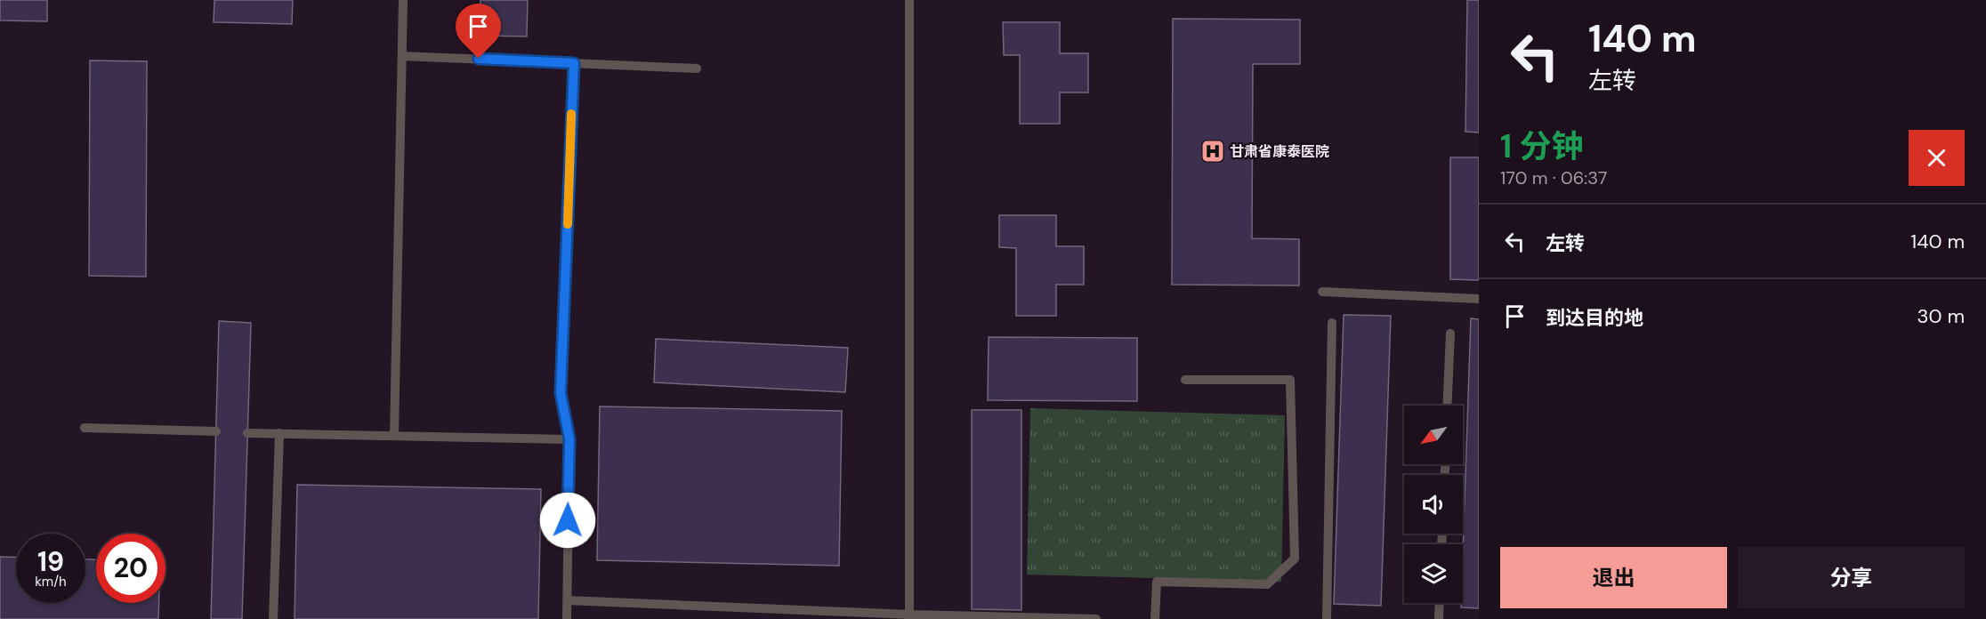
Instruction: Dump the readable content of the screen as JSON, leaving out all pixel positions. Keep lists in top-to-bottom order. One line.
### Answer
{"places":{"hospital":["甘肃省康泰医院"]},"north":"bottom left","page":{"turn":["140 m","左转"],"heading":["1 分钟","170 m · 06:37"],"list":[{"name":"左转","value":"140 m"},{"name":"到达目的地","value":"30 m"}],"speed":"19 km/h","limit":"20","buttons":["退出","分享"]}}
